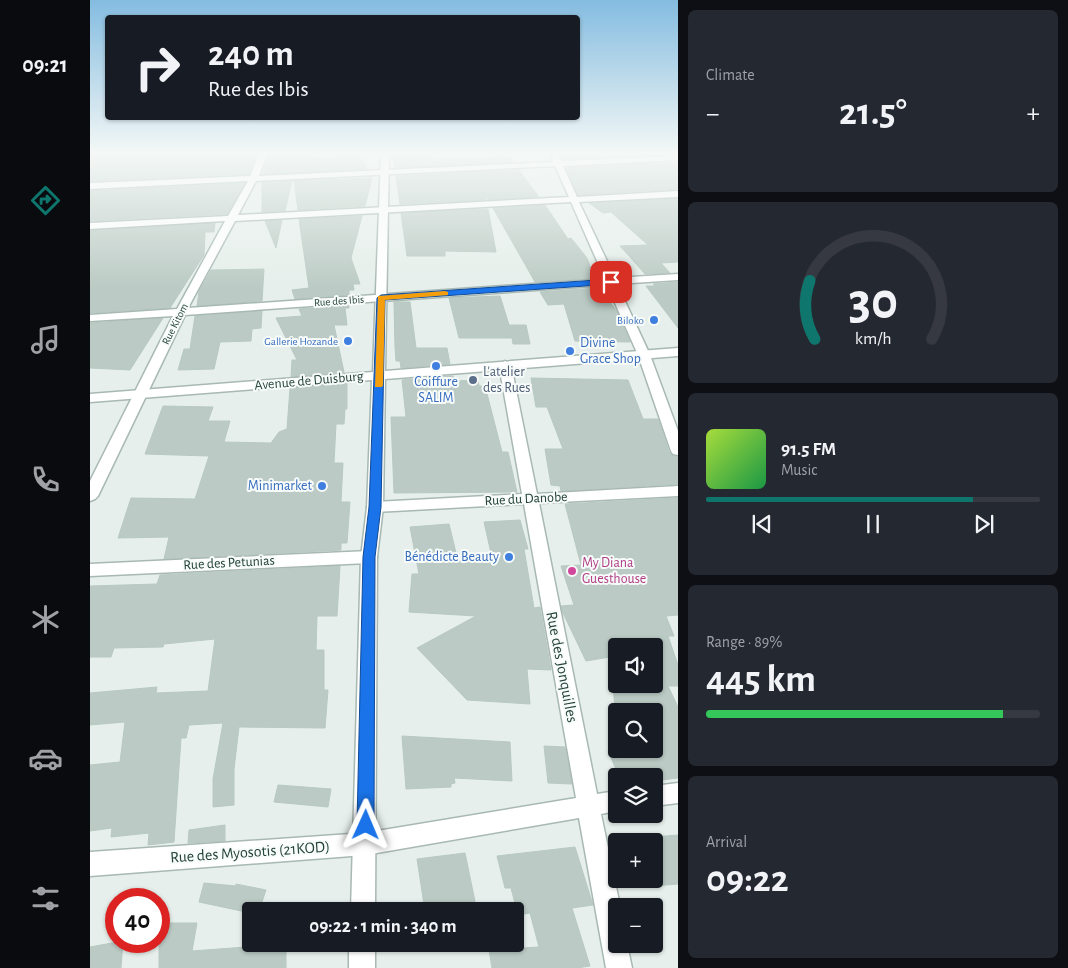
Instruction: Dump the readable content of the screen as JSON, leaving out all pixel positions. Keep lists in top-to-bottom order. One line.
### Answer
{"streets":{"street":["Rue des Ibis","Rue Kitom","Avenue de Duisburg","Rue du Danobe","Rue des Petunias","Rue des Jonquilles","Rue des Myosotis (21KOD)"]},"crossings":[["Rue des Ibis","Rue Kitom"],["Rue Kitom","Avenue de Duisburg"],["Avenue de Duisburg","Rue des Jonquilles"],["Rue du Danobe","Rue des Jonquilles"],["Rue des Jonquilles","Rue des Myosotis (21KOD)"]],"places":["Biloko","Gallerie Hozande","Divine Grace Shop","Coiffure SALIM","L'atelier des Rues","Minimarket","Bénédicte Beauty","My Diana Guesthouse"],"page":{"tabs":"09:21","tile":["Climate",["Range · 89%","445 km"],["Arrival","09:22"]],"turn":["240 m","Rue des Ibis"],"heat":["−","21.5°","+"],"song":["91.5 FM","Music"],"map_buttons":["+","−"],"limit":"40","trip":"09:22 · 1 min · 340 m","gauge":["30","km/h"]}}
